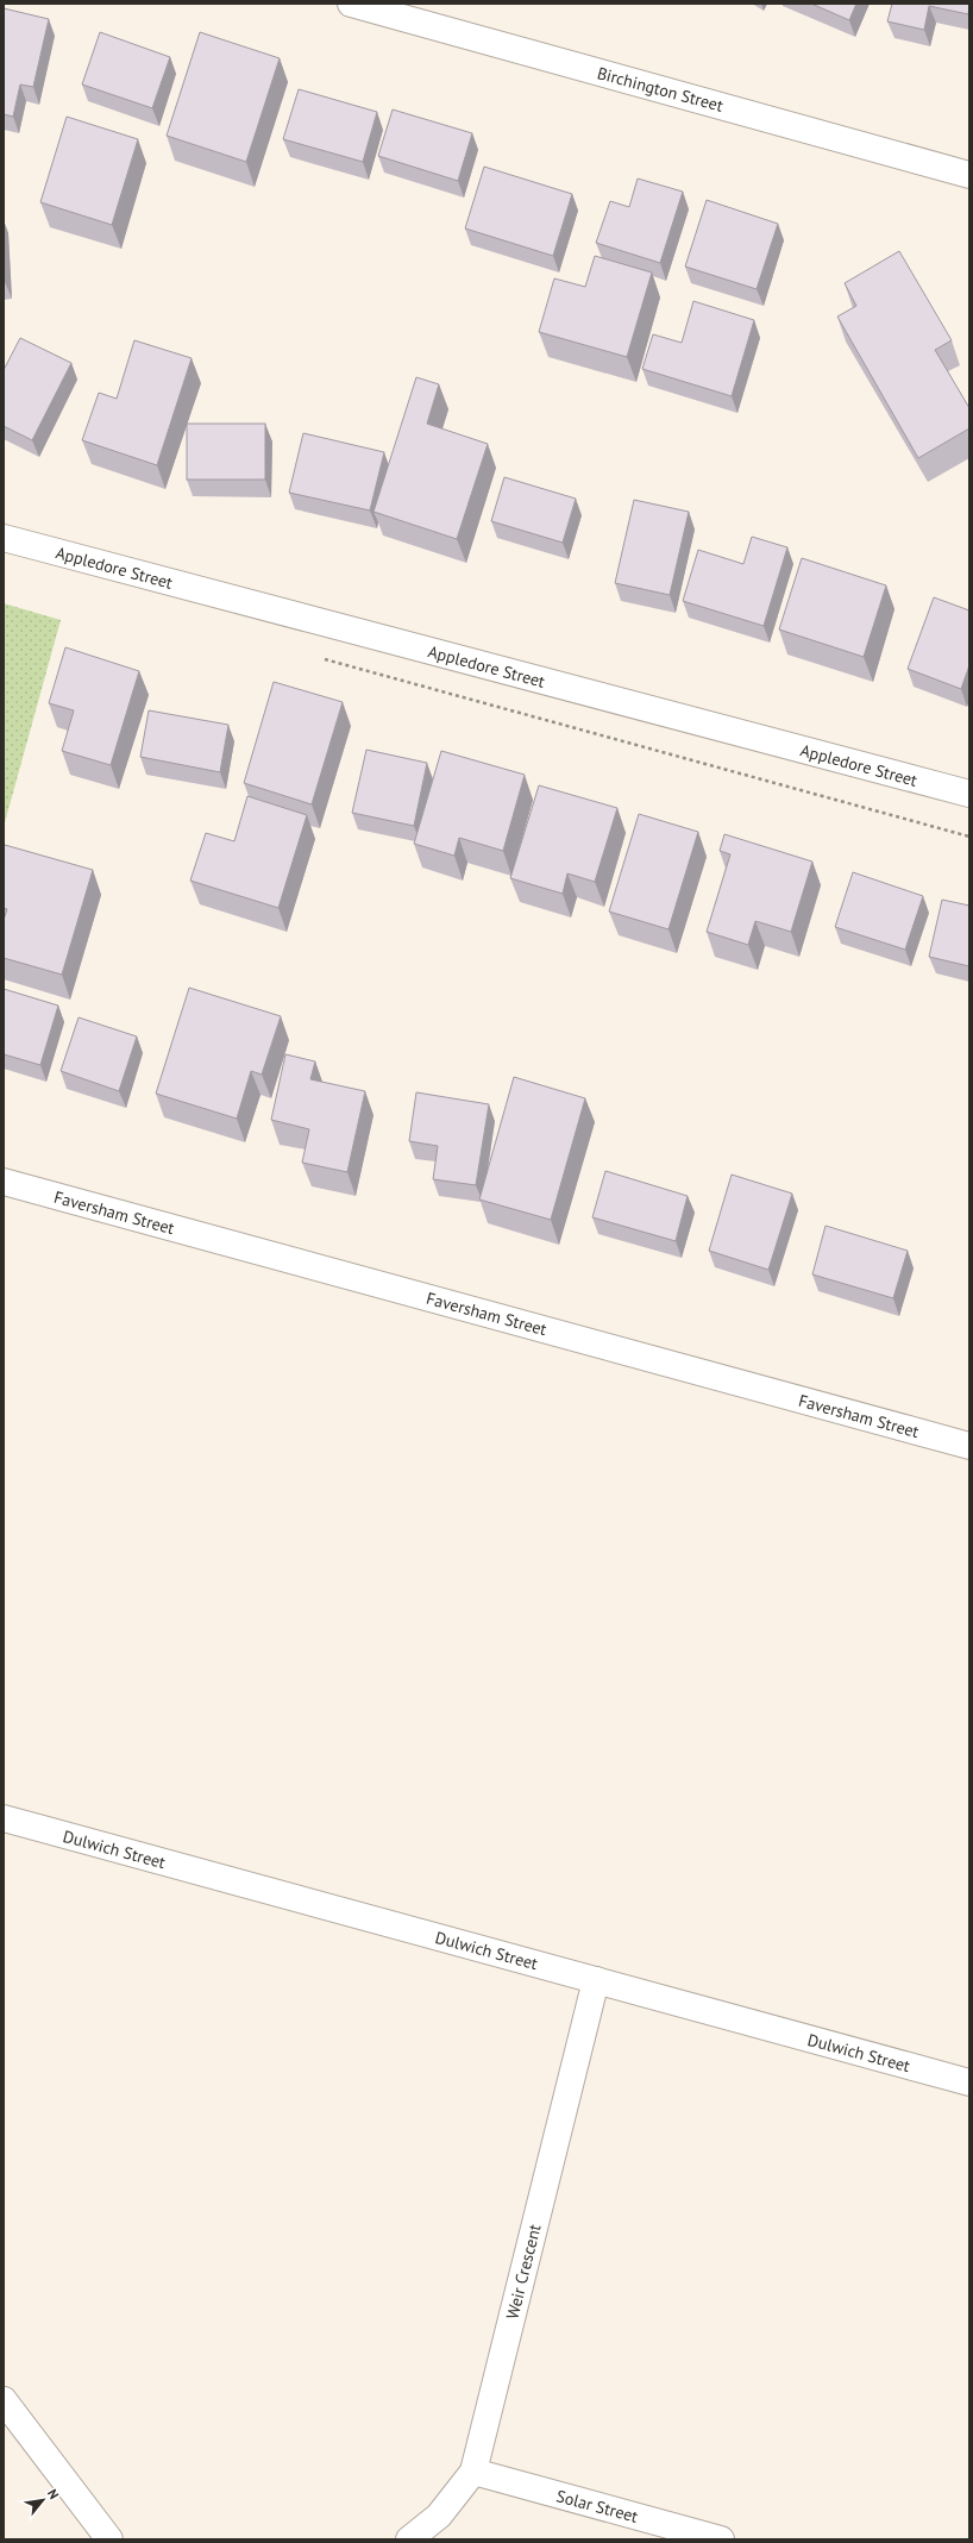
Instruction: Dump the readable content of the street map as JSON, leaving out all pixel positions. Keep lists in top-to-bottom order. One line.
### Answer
{"streets":{"street":["Birchington Street","Appledore Street","Faversham Street","Dulwich Street","Weir Crescent","Solar Street"]},"crossings":[["Dulwich Street","Weir Crescent"],["Weir Crescent","Solar Street"]],"north":"top right"}
